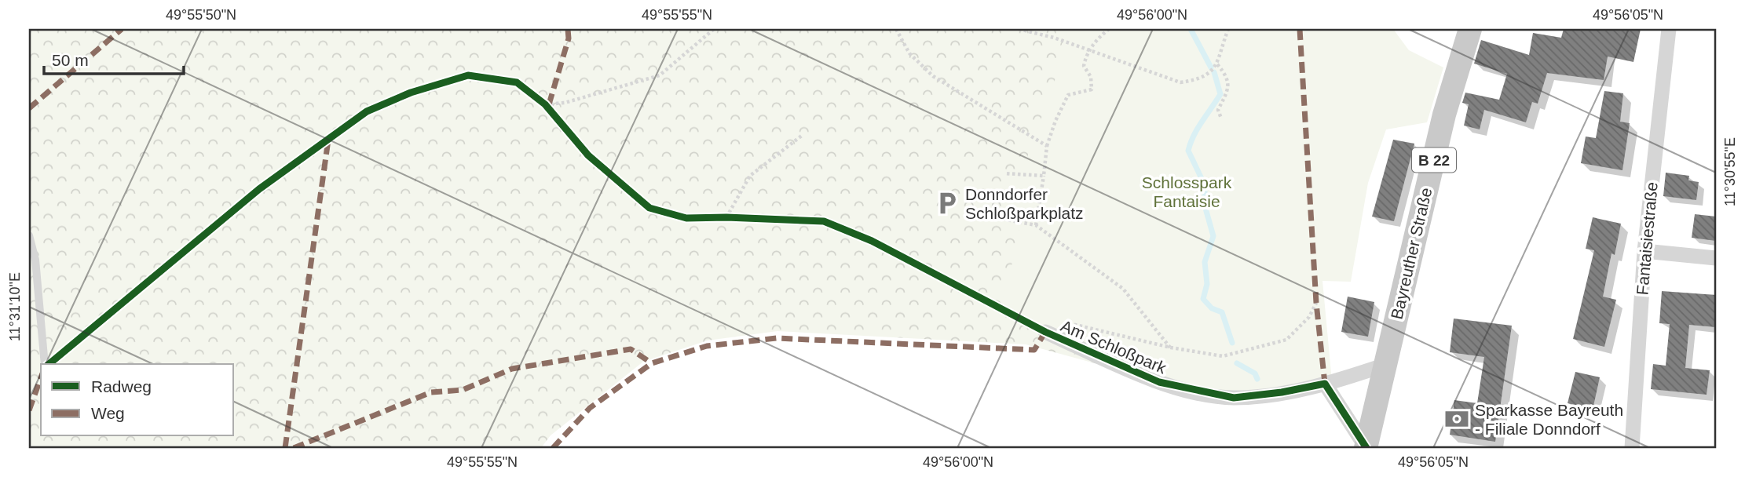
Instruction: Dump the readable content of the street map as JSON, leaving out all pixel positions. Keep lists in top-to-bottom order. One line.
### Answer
{"streets":{"main road":["B 22","Bayreuther Straße"],"street":["Fantaisiestraße","Am Schloßpark"]},"crossings":[["Bayreuther Straße","Am Schloßpark"]],"parks":["Schlosspark Fantaisie"],"places":{"parking":["Donndorfer Schloßparkplatz"],"bank":["Sparkasse Bayreuth - Filiale Donndorf"]},"legend":["Radweg","Weg"],"scale_bar":"50 m","coordinates":["49°55'50\"N","49°55'55\"N","49°56'00\"N","49°56'05\"N","11°30'55\"E","11°31'10\"E"]}
